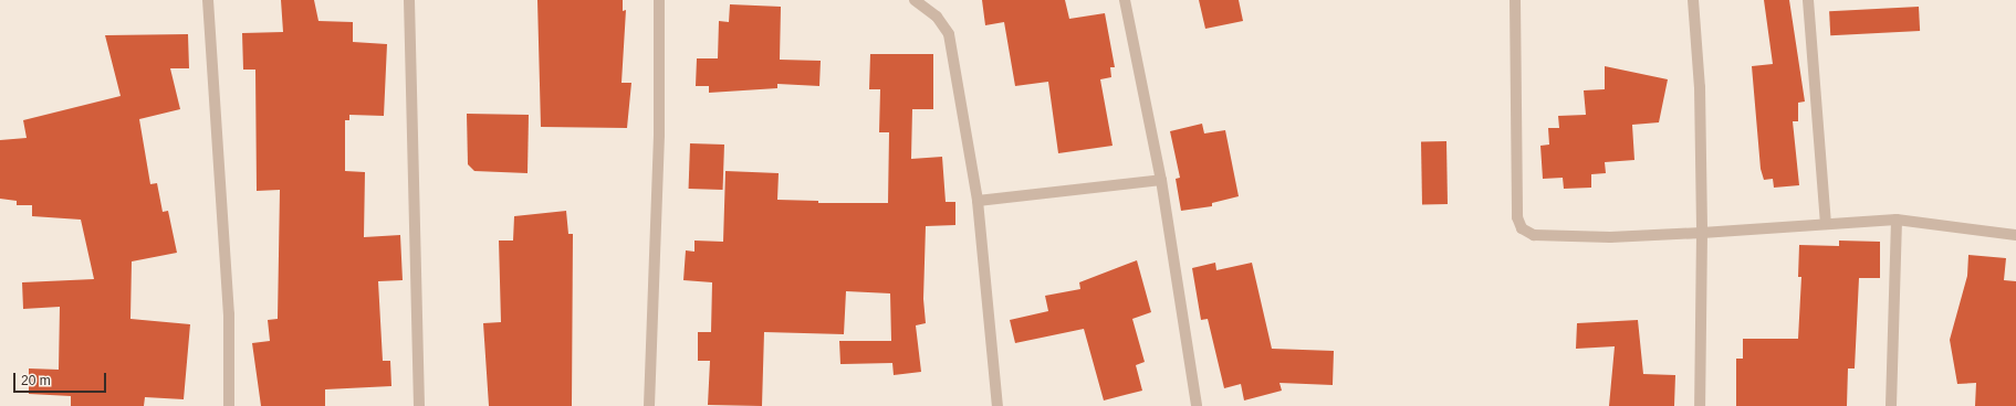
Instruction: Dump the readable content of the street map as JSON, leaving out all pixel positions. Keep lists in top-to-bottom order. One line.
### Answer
{"scale_bar":"20 m"}
